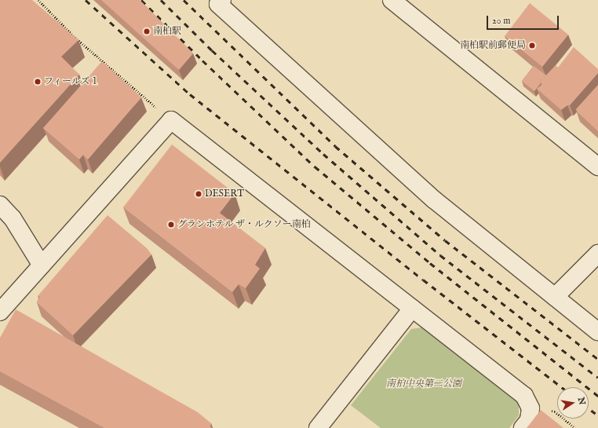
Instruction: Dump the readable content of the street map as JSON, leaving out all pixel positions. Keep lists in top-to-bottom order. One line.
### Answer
{"parks":["南柏中央第二公園"],"places":["南柏駅","南柏駅前郵便局","フィールズ１","DESERT","グランホテル ザ・ルクソー南柏"],"scale_bar":"20 m","north":"right"}
